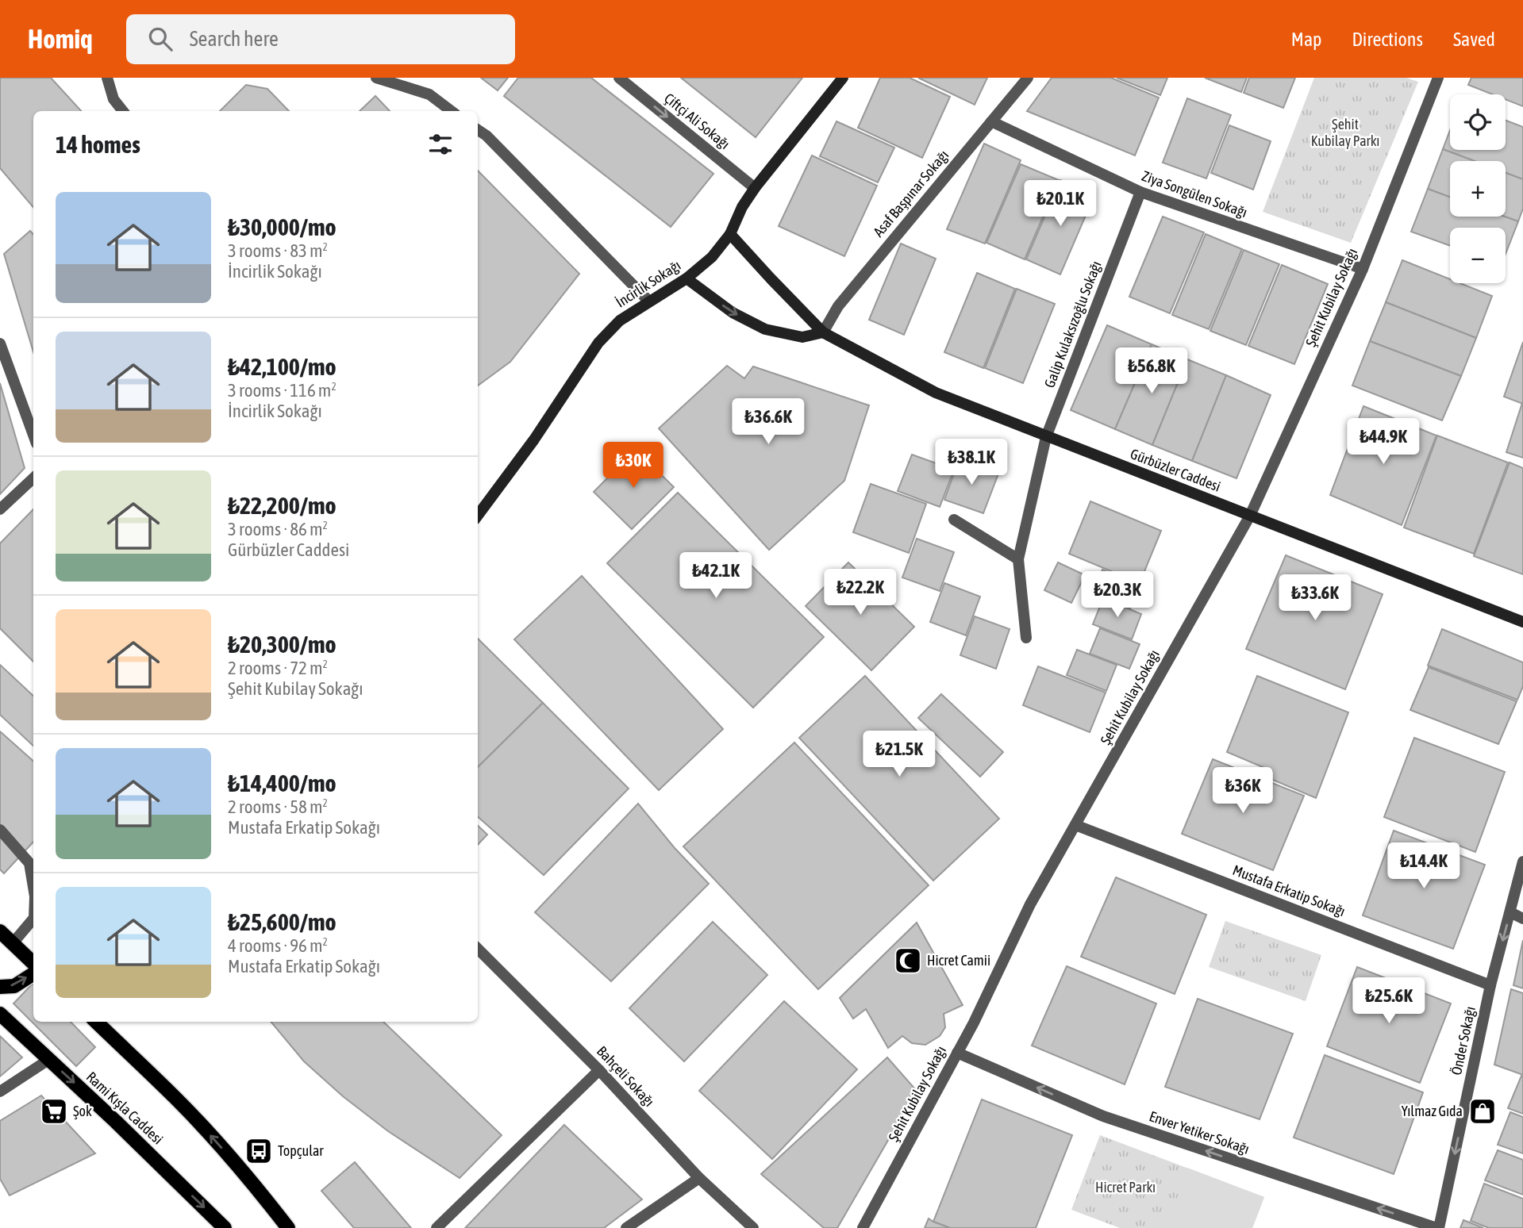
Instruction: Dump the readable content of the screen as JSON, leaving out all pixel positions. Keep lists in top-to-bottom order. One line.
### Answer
{"streets":{"main road":["Rami Kışla Caddesi"],"street":["Çiftçi Ali Sokağı","Asaf Başpınar Sokağı","Ziya Songülen Sokağı","İncirlik Sokağı","Şehit Kubilay Sokağı","Galip Kulaksızoğlu Sokağı","Gürbüzler Caddesi","Mustafa Erkatip Sokağı","Önder Sokağı","Bahçeli Sokağı","Enver Yetiker Sokağı"]},"crossings":[["Çiftçi Ali Sokağı","İncirlik Sokağı"],["Asaf Başpınar Sokağı","Ziya Songülen Sokağı"],["Asaf Başpınar Sokağı","Gürbüzler Caddesi"],["Ziya Songülen Sokağı","Şehit Kubilay Sokağı"],["Ziya Songülen Sokağı","Galip Kulaksızoğlu Sokağı"],["İncirlik Sokağı","Gürbüzler Caddesi"],["Şehit Kubilay Sokağı","Gürbüzler Caddesi"],["Şehit Kubilay Sokağı","Mustafa Erkatip Sokağı"],["Şehit Kubilay Sokağı","Enver Yetiker Sokağı"],["Galip Kulaksızoğlu Sokağı","Gürbüzler Caddesi"],["Mustafa Erkatip Sokağı","Önder Sokağı"],["Önder Sokağı","Enver Yetiker Sokağı"]],"one_way":["Çiftçi Ali Sokağı","Önder Sokağı","Enver Yetiker Sokağı"],"parks":["Şehit Kubilay Parkı","Hicret Parkı"],"places":{"mosque":["Hicret Camii"],"supermarket":["Şok"],"shop":["Yılmaz Gıda"],"bus stop":["Topçular"]},"page":{"header":"Homiq","search":"Search here","nav":["Map","Directions","Saved"],"map_buttons":["+","−"],"heading":"14 homes","list":[{"name":"₺30,000/mo","note":"3 rooms · 83 m² · İncirlik Sokağı"},{"name":"₺42,100/mo","note":"3 rooms · 116 m² · İncirlik Sokağı"},{"name":"₺22,200/mo","note":"3 rooms · 86 m² · Gürbüzler Caddesi"},{"name":"₺20,300/mo","note":"2 rooms · 72 m² · Şehit Kubilay Sokağı"},{"name":"₺14,400/mo","note":"2 rooms · 58 m² · Mustafa Erkatip Sokağı"},{"name":"₺25,600/mo","note":"4 rooms · 96 m² · Mustafa Erkatip Sokağı"}],"price":["₺20.1K","₺56.8K","₺36.6K","₺44.9K","₺38.1K","₺30K","₺42.1K","₺22.2K","₺20.3K","₺33.6K","₺21.5K","₺36K","₺14.4K","₺25.6K"]}}
